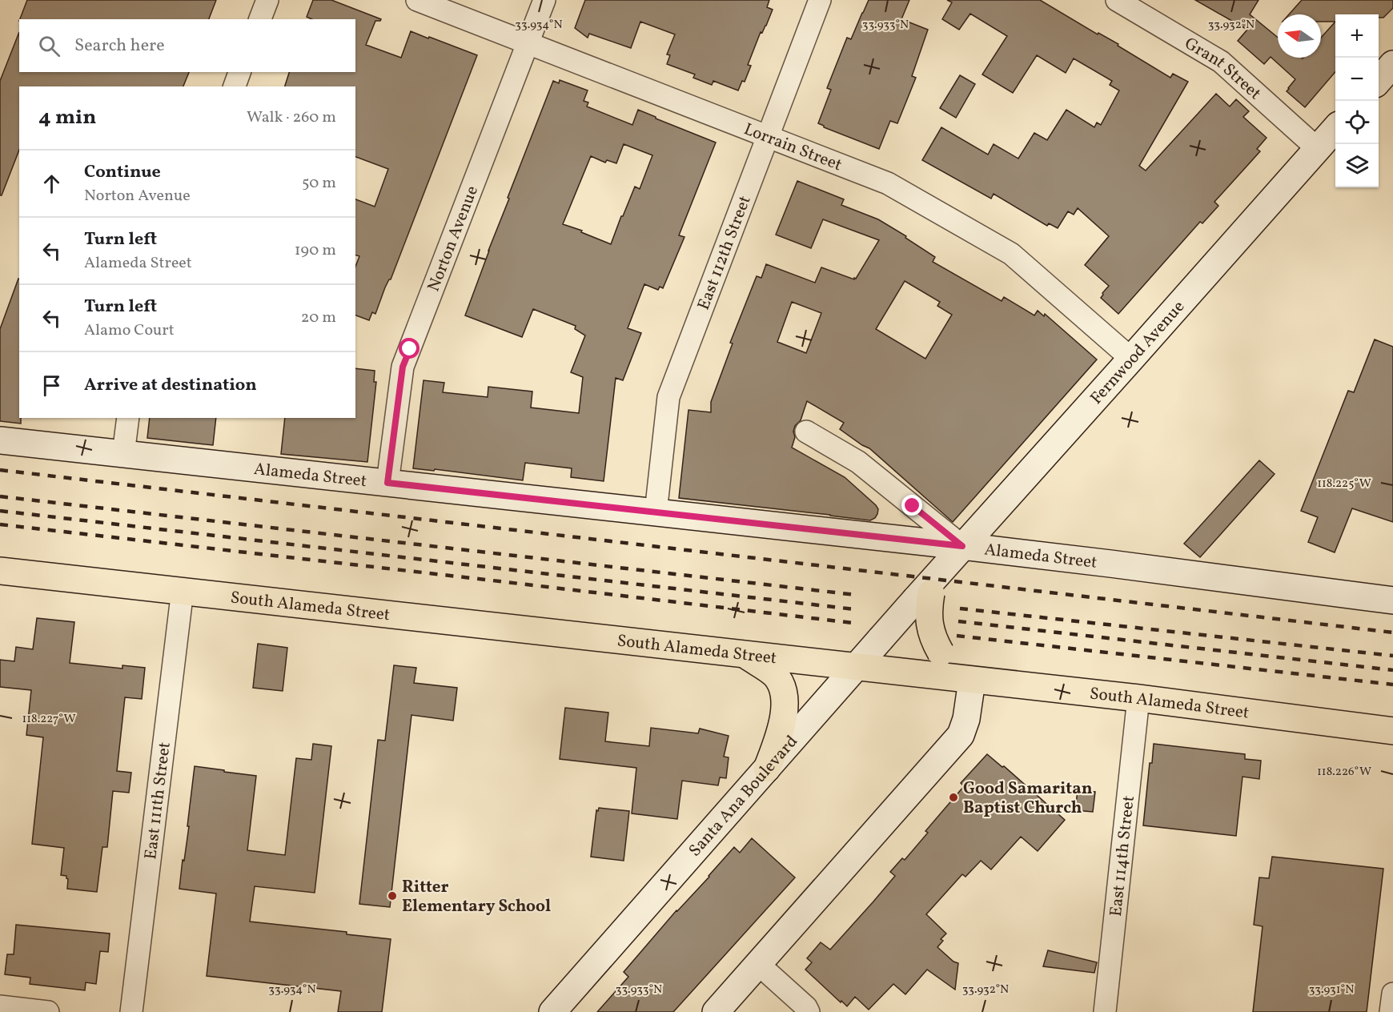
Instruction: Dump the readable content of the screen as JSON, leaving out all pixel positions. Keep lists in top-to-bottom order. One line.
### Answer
{"streets":{"main road":["South Alameda Street"],"street":["Grant Street","Lorrain Street","Norton Avenue","East 112th Street","Fernwood Avenue","Alameda Street","Santa Ana Boulevard","East 111th Street","East 114th Street"]},"crossings":[["Grant Street","Fernwood Avenue"],["Lorrain Street","Norton Avenue"],["Lorrain Street","East 112th Street"],["Lorrain Street","Fernwood Avenue"],["Norton Avenue","Alameda Street"],["East 112th Street","Alameda Street"],["Fernwood Avenue","Alameda Street"],["Fernwood Avenue","Santa Ana Boulevard"],["South Alameda Street","Santa Ana Boulevard"],["South Alameda Street","East 111th Street"],["South Alameda Street","East 114th Street"]],"places":["Good Samaritan Baptist Church","Ritter Elementary School"],"north":"left","page":{"map_buttons":["+","−"],"search":"Search here","heading":["4 min","Walk · 260 m"],"list":[["Continue","Norton Avenue","50 m"],["Turn left","Alameda Street","190 m"],["Turn left","Alamo Court","20 m"],"Arrive at destination"]},"coordinates":["33.934°N","33.933°N","33.932°N","118.225°W","118.227°W","118.226°W","33.931°N"]}
